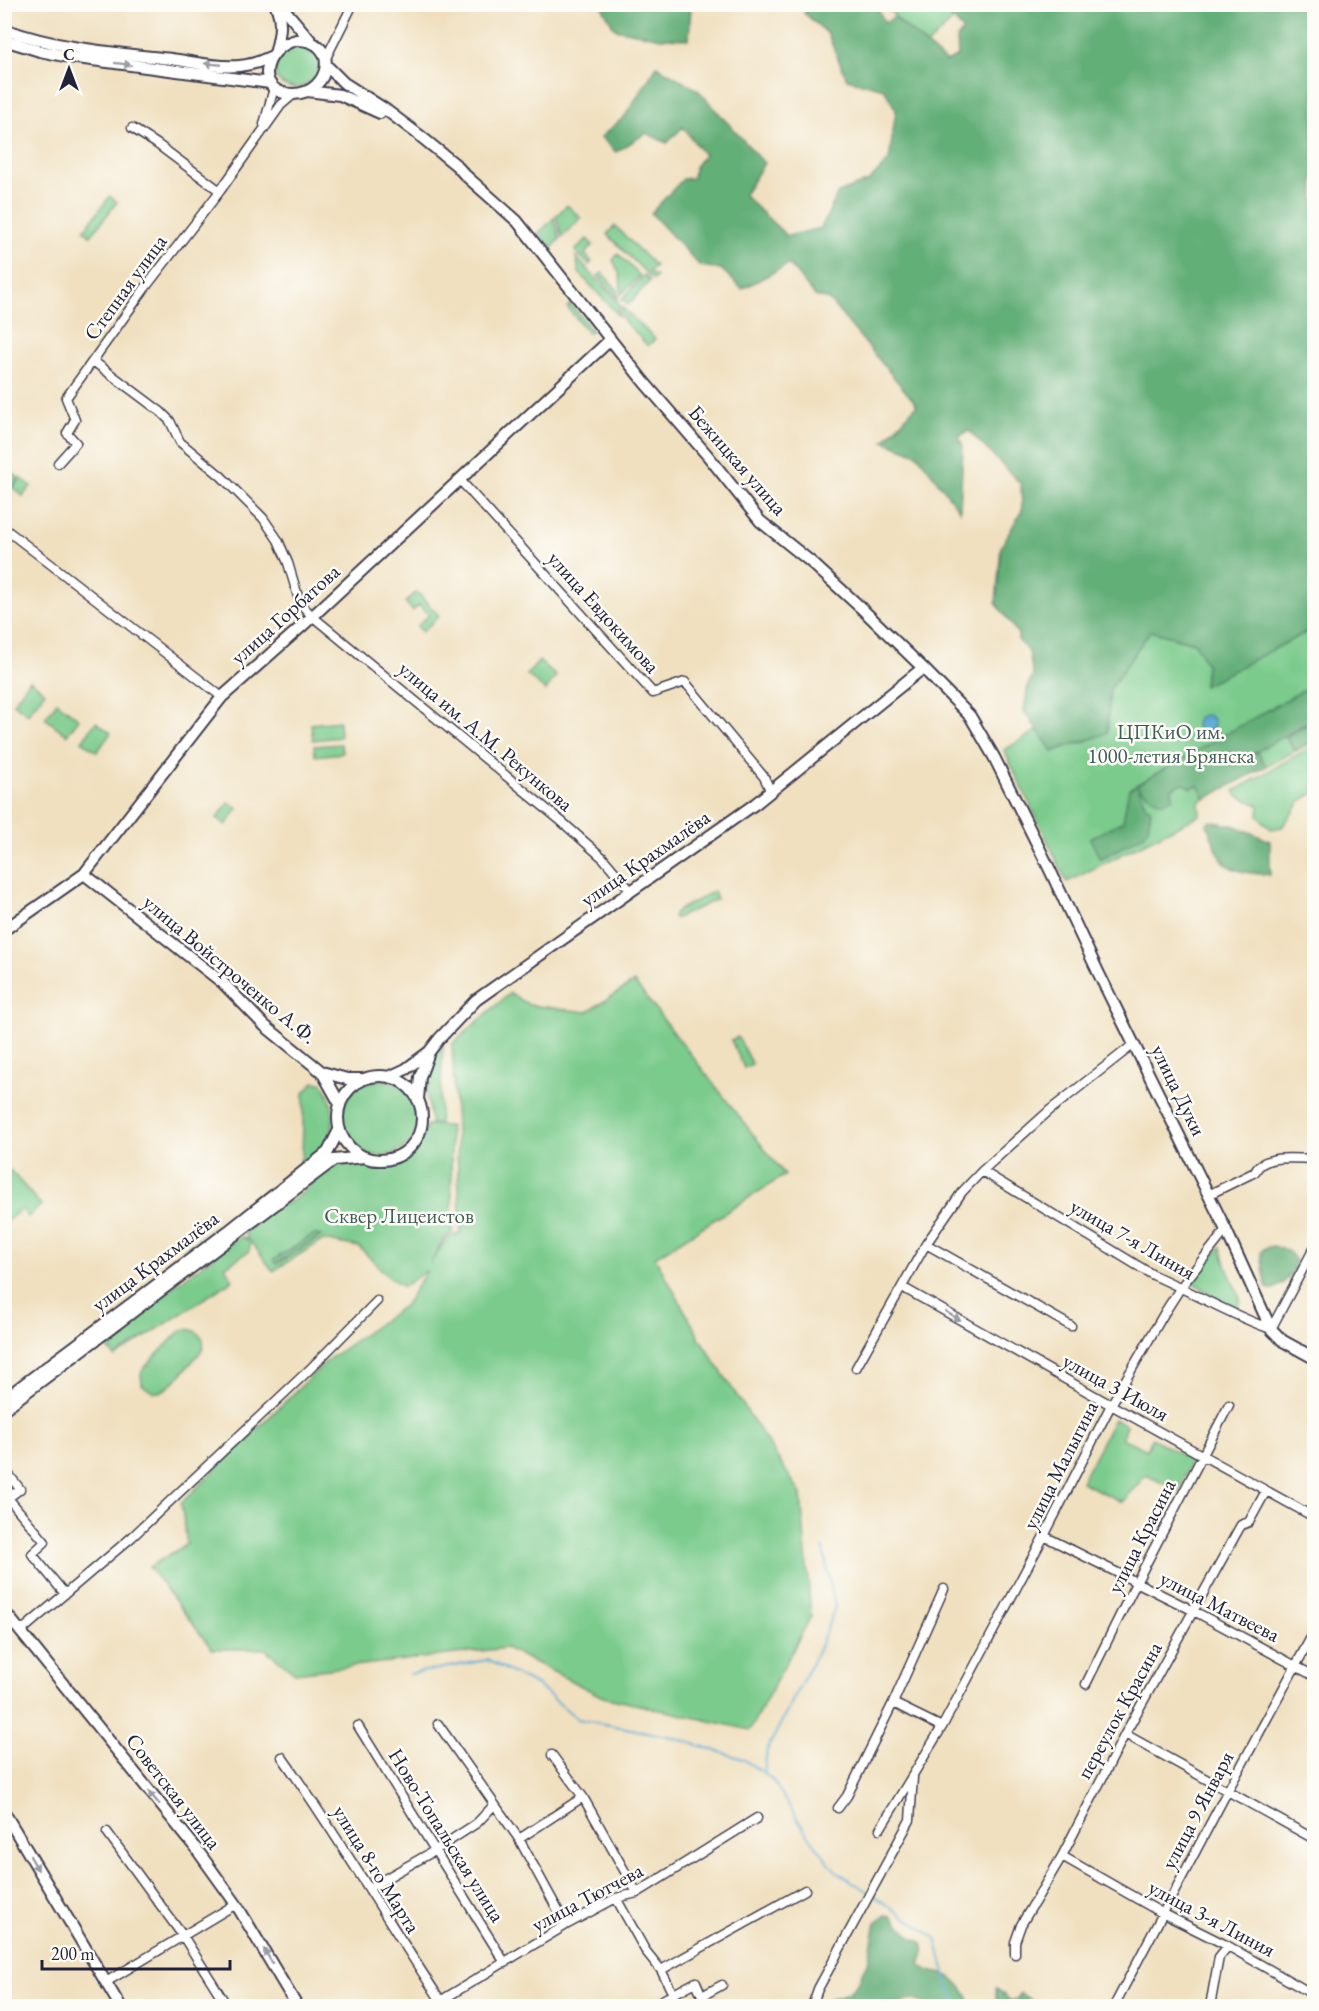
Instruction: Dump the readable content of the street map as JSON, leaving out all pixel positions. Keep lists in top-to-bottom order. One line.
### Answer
{"streets":{"main road":["Бежицкая улица","улица Горбатова","улица Крахмалёва","улица Войстроченко А.Ф.","улица Дуки","Советская улица"],"street":["Степная улица","улица Евдокимова","улица им. А.М. Рекункова","улица 7-я Линия","улица 3 Июля","улица Малыгина","улица Красина","улица Матвеева","переулок Красина","улица 9 Января","Ново-Топальская улица","улица 8-го Марта","улица Тютчева","улица 3-я Линия"]},"crossings":[["Степная улица","улица им. А.М. Рекункова"],["Бежицкая улица","улица Горбатова"],["Бежицкая улица","улица Крахмалёва"],["Бежицкая улица","улица Дуки"],["улица Евдокимова","улица Горбатова"],["улица Евдокимова","улица Крахмалёва"],["улица Горбатова","улица им. А.М. Рекункова"],["улица Горбатова","улица Войстроченко А.Ф."],["улица им. А.М. Рекункова","улица Крахмалёва"],["улица Крахмалёва","улица Войстроченко А.Ф."],["улица Дуки","улица 7-я Линия"],["улица Дуки","улица Малыгина"],["улица 7-я Линия","улица Малыгина"],["улица 3 Июля","улица Малыгина"],["улица 3 Июля","улица Красина"],["улица 3 Июля","переулок Красина"],["улица Малыгина","улица Матвеева"],["улица Красина","улица Матвеева"],["улица Матвеева","переулок Красина"],["улица Матвеева","улица 9 Января"],["переулок Красина","улица 3-я Линия"],["улица 9 Января","улица 3-я Линия"],["Ново-Топальская улица","улица Тютчева"],["улица 8-го Марта","улица Тютчева"]],"one_way":["Советская улица"],"parks":["ЦПКиО им. 1000-летия Брянска","Сквер Лицеистов"],"scale_bar":"200 m","north":"top"}
